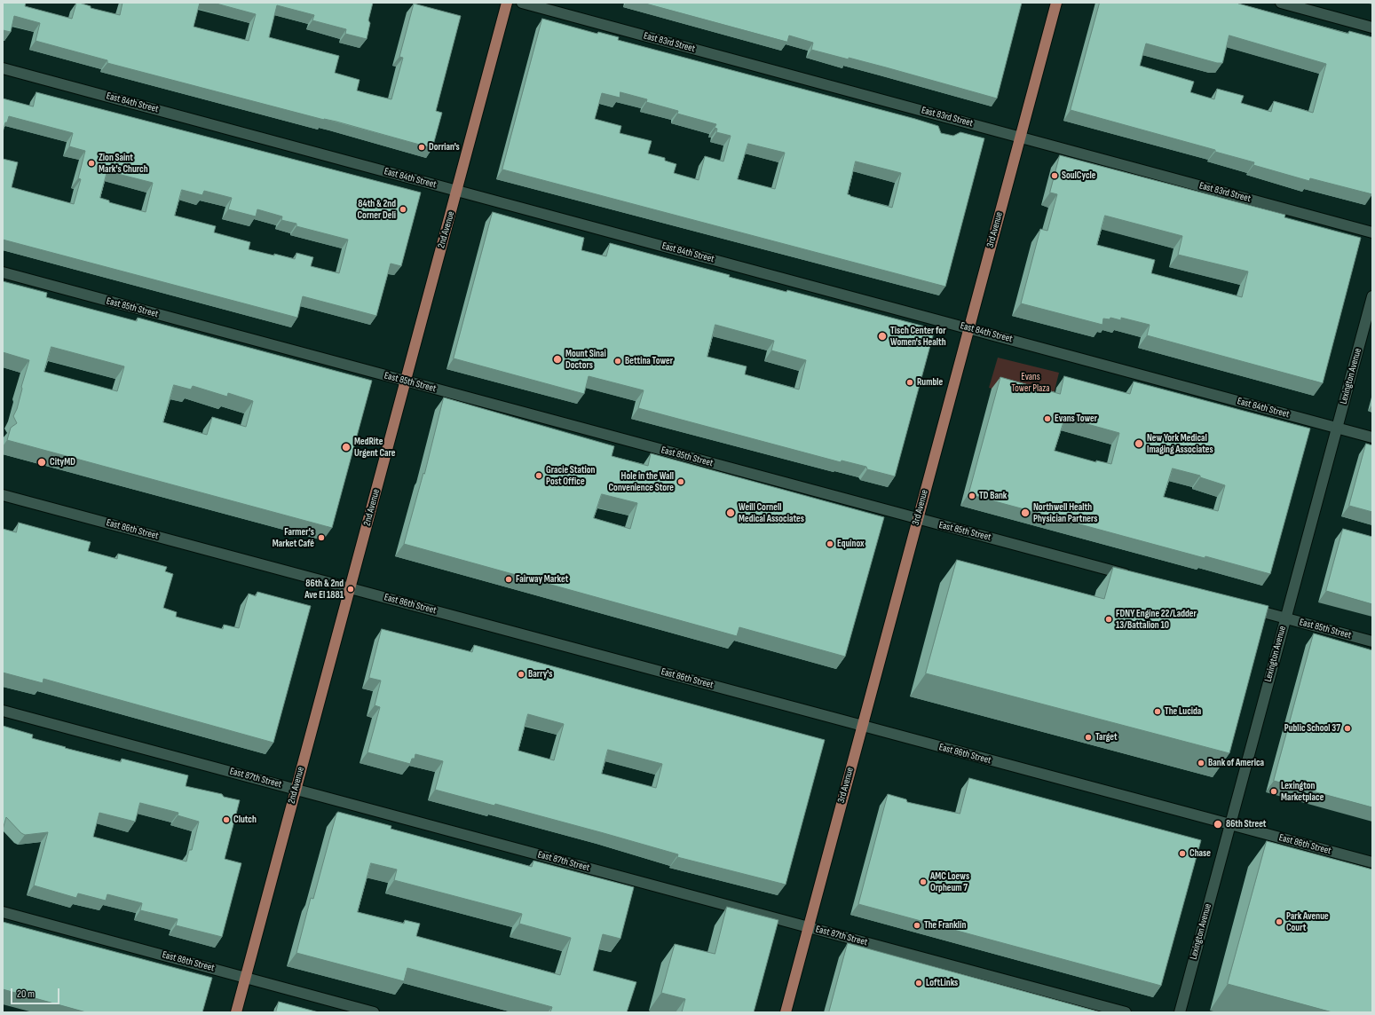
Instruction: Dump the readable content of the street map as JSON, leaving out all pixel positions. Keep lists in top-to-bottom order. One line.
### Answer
{"streets":{"main road":["2nd Avenue","3rd Avenue"],"street":["East 83rd Street","East 84th Street","East 85th Street","Lexington Avenue","East 86th Street","East 87th Street","East 88th Street"]},"crossings":[["East 83rd Street","3rd Avenue"],["East 84th Street","2nd Avenue"],["East 84th Street","3rd Avenue"],["East 84th Street","Lexington Avenue"],["2nd Avenue","East 85th Street"],["2nd Avenue","East 86th Street"],["2nd Avenue","East 87th Street"],["2nd Avenue","East 88th Street"],["3rd Avenue","East 85th Street"],["3rd Avenue","East 86th Street"],["3rd Avenue","East 87th Street"],["East 85th Street","Lexington Avenue"],["Lexington Avenue","East 86th Street"]],"parks":["Evans Tower Plaza"],"places":["Dorrian's","Zion Saint Mark's Church","SoulCycle","84th & 2nd Corner Deli","Tisch Center for Women's Health","Mount Sinai Doctors","Bettina Tower","Rumble","Evans Tower","New York Medical Imaging Associates","MedRite Urgent Care","CityMD","Gracie Station Post Office","Hole in the Wall Convenience Store","TD Bank","Weill Cornell Medical Associates","Northwell Health Physician Partners","Farmer's Market Café","Equinox","Fairway Market","86th & 2nd Ave El 1881","FDNY Engine 22/Ladder 13/Battalion 10","Barry's","The Lucida","Public School 37","Target","Bank of America","Lexington Marketplace","Clutch","86th Street","Chase","AMC Loews Orpheum 7","Park Avenue Court","The Franklin","LoftLinks"],"scale_bar":"20 m"}
